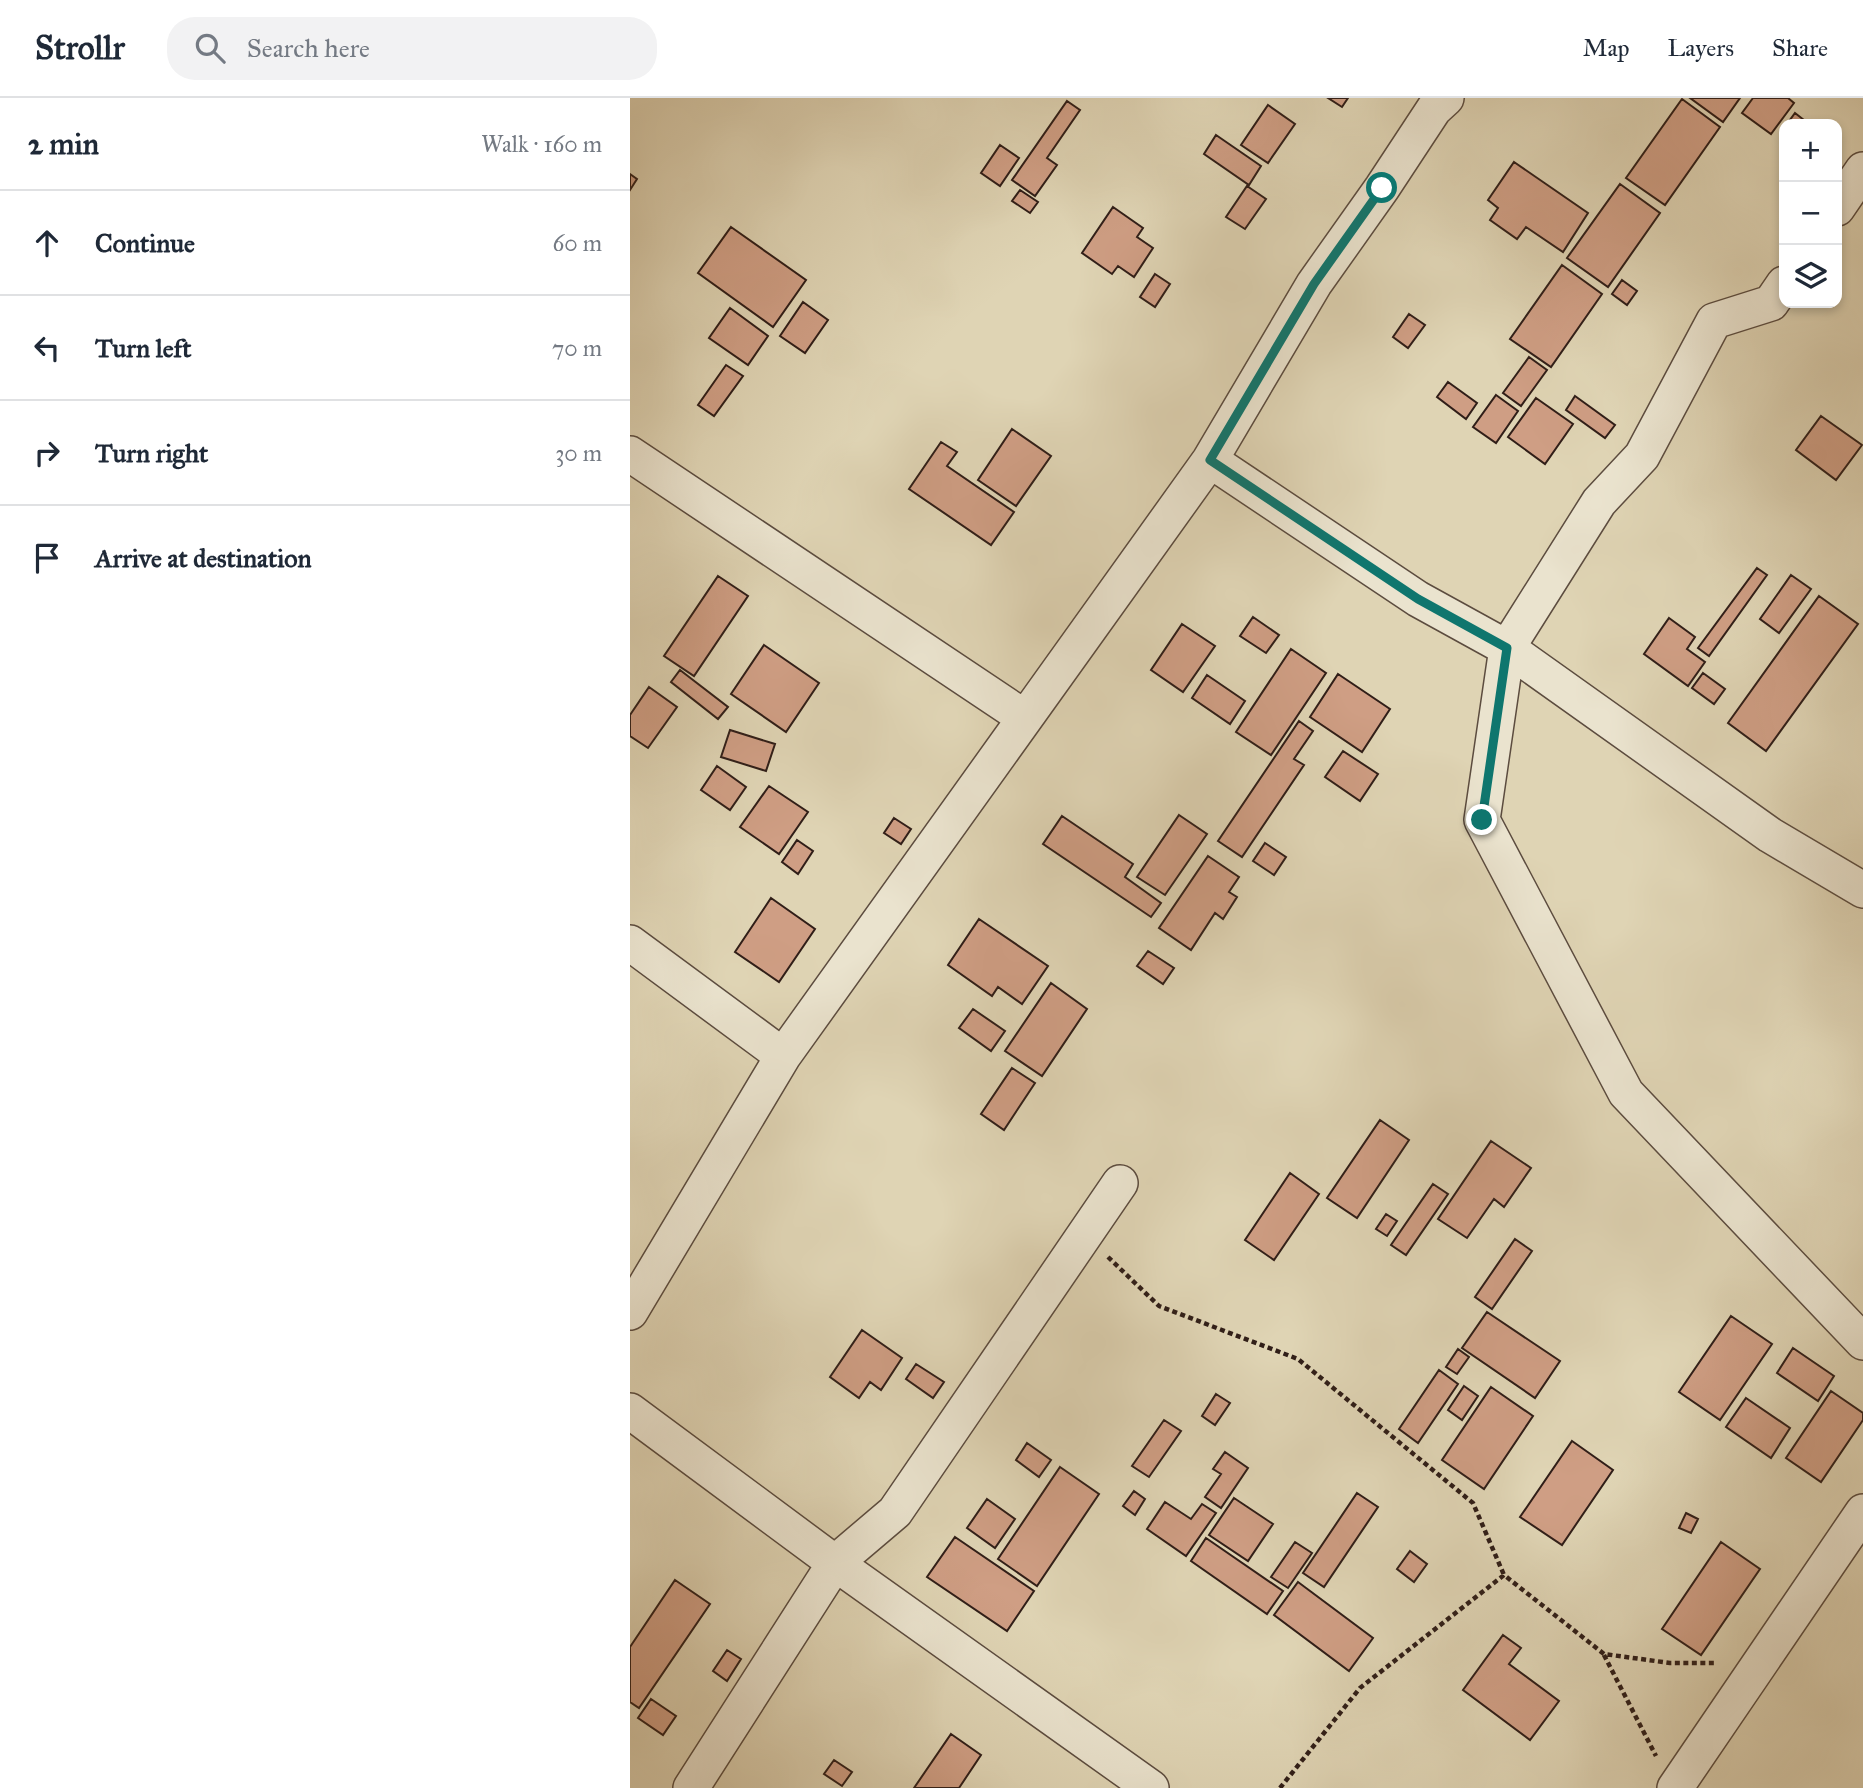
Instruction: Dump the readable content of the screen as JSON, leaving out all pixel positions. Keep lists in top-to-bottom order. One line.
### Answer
{"page":{"header":"Strollr","search":"Search here","nav":["Map","Layers","Share"],"heading":["2 min","Walk · 160 m"],"map_buttons":["+","−"],"list":[["Continue","60 m"],["Turn left","70 m"],["Turn right","30 m"],"Arrive at destination"]}}
